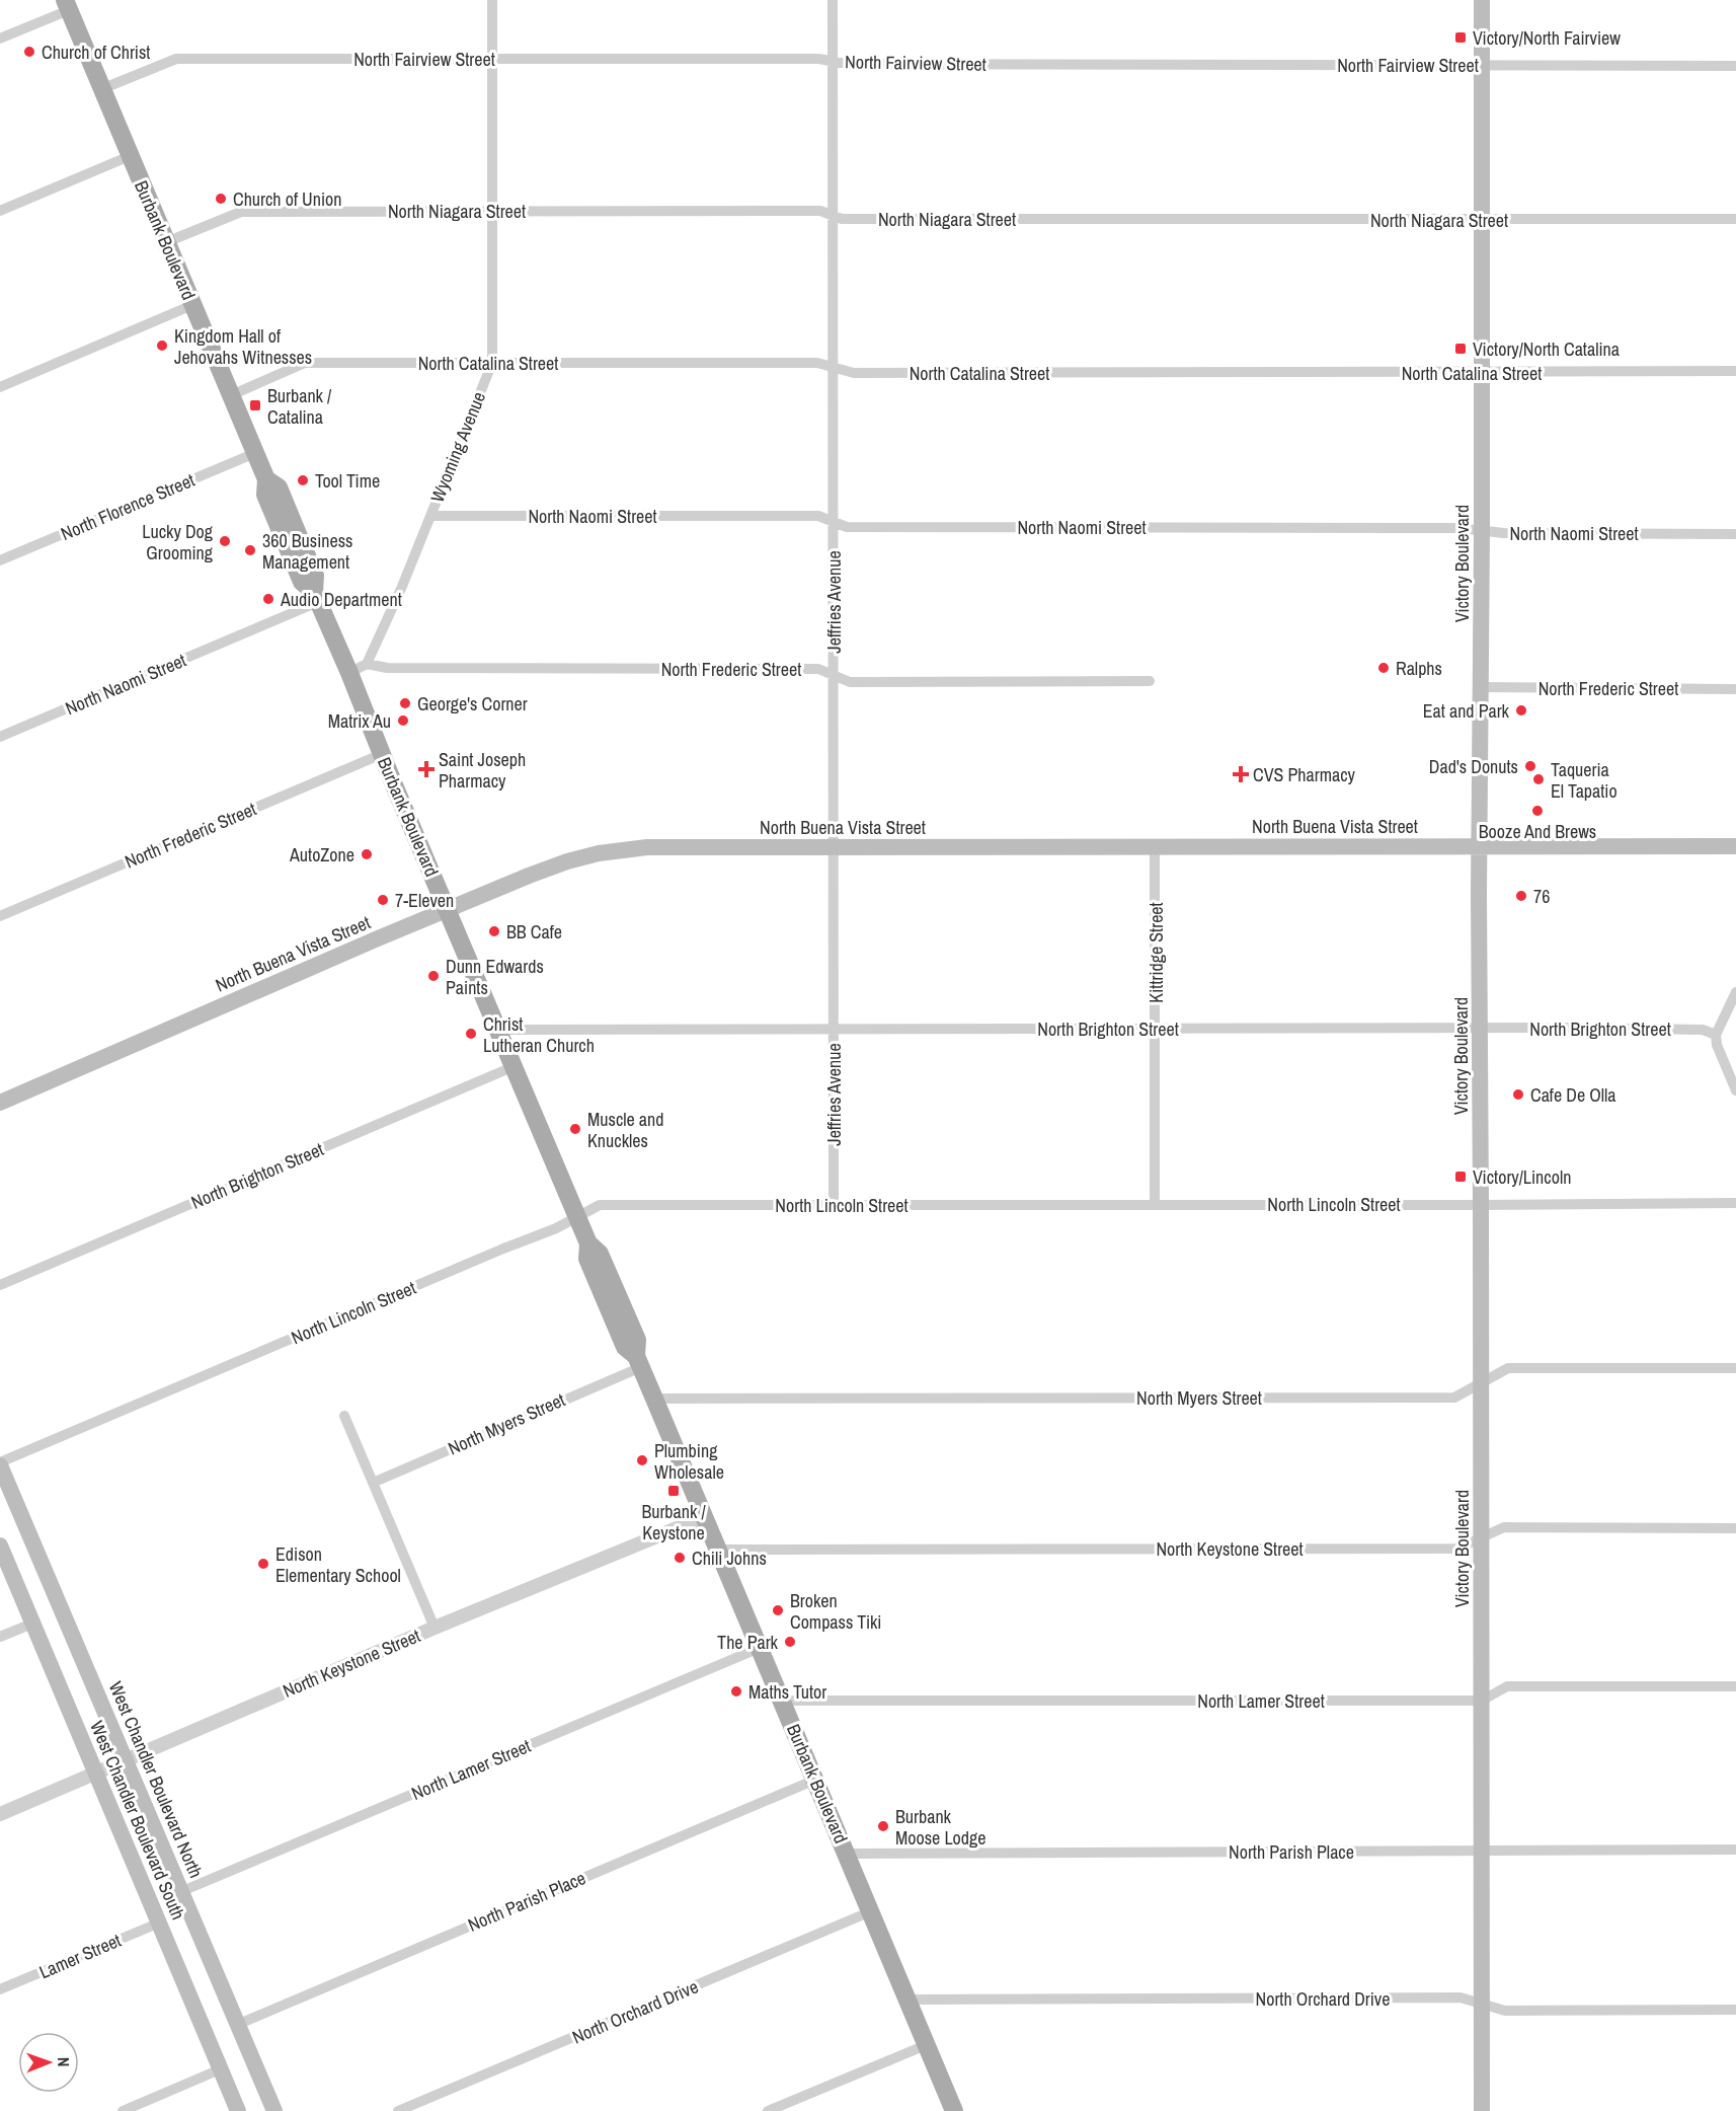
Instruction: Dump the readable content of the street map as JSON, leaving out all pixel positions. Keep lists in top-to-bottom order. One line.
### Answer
{"streets":{"main road":["Burbank Boulevard","Victory Boulevard","North Buena Vista Street","West Chandler Boulevard North","West Chandler Boulevard South"],"street":["North Fairview Street","North Niagara Street","North Catalina Street","Wyoming Avenue","North Florence Street","North Naomi Street","Jeffries Avenue","North Frederic Street","Kittridge Street","North Brighton Street","North Lincoln Street","North Myers Street","North Keystone Street","North Lamer Street","North Parish Place","Lamer Street","North Orchard Drive"]},"crossings":[["North Fairview Street","Burbank Boulevard"],["North Fairview Street","Wyoming Avenue"],["North Fairview Street","Victory Boulevard"],["North Fairview Street","Jeffries Avenue"],["North Niagara Street","Burbank Boulevard"],["North Niagara Street","Wyoming Avenue"],["North Niagara Street","Victory Boulevard"],["North Niagara Street","Jeffries Avenue"],["Burbank Boulevard","North Catalina Street"],["Burbank Boulevard","North Florence Street"],["Burbank Boulevard","North Naomi Street"],["Burbank Boulevard","North Frederic Street"],["Burbank Boulevard","North Buena Vista Street"],["Burbank Boulevard","North Brighton Street"],["Burbank Boulevard","North Lincoln Street"],["Burbank Boulevard","North Myers Street"],["Burbank Boulevard","North Keystone Street"],["Burbank Boulevard","North Lamer Street"],["Burbank Boulevard","North Parish Place"],["Burbank Boulevard","North Orchard Drive"],["North Catalina Street","Wyoming Avenue"],["North Catalina Street","Victory Boulevard"],["North Catalina Street","Jeffries Avenue"],["Wyoming Avenue","North Naomi Street"],["Wyoming Avenue","North Frederic Street"],["North Naomi Street","Victory Boulevard"],["North Naomi Street","Jeffries Avenue"],["Victory Boulevard","North Frederic Street"],["Victory Boulevard","North Buena Vista Street"],["Victory Boulevard","North Brighton Street"],["Victory Boulevard","North Lincoln Street"],["Victory Boulevard","North Myers Street"],["Victory Boulevard","North Keystone Street"],["Victory Boulevard","North Lamer Street"],["Victory Boulevard","North Parish Place"],["Victory Boulevard","North Orchard Drive"],["Jeffries Avenue","North Frederic Street"],["Jeffries Avenue","North Buena Vista Street"],["Jeffries Avenue","North Brighton Street"],["Jeffries Avenue","North Lincoln Street"],["North Buena Vista Street","Kittridge Street"],["Kittridge Street","North Brighton Street"],["Kittridge Street","North Lincoln Street"],["North Lincoln Street","West Chandler Boulevard North"],["North Keystone Street","West Chandler Boulevard North"],["North Keystone Street","West Chandler Boulevard South"],["North Lamer Street","West Chandler Boulevard North"],["West Chandler Boulevard North","North Parish Place"],["West Chandler Boulevard South","Lamer Street"]],"places":{"transit":["Victory/North Fairview","Victory/North Catalina","Burbank / Catalina","Victory/Lincoln","Burbank / Keystone"],"other":["Church of Christ","Church of Union","Kingdom Hall of Jehovahs Witnesses","Tool Time","Lucky Dog Grooming","360 Business Management","Audio Department","Ralphs","George's Corner","Eat and Park","Matrix Au","Dad's Donuts","Taqueria El Tapatio","Booze And Brews","AutoZone","76","7-Eleven","BB Cafe","Dunn Edwards Paints","Christ Lutheran Church","Cafe De Olla","Muscle and Knuckles","Plumbing Wholesale","Chili Johns","Edison Elementary School","Broken Compass Tiki","The Park","Maths Tutor","Burbank Moose Lodge"],"health":["Saint Joseph Pharmacy","CVS Pharmacy"]},"north":"right"}
